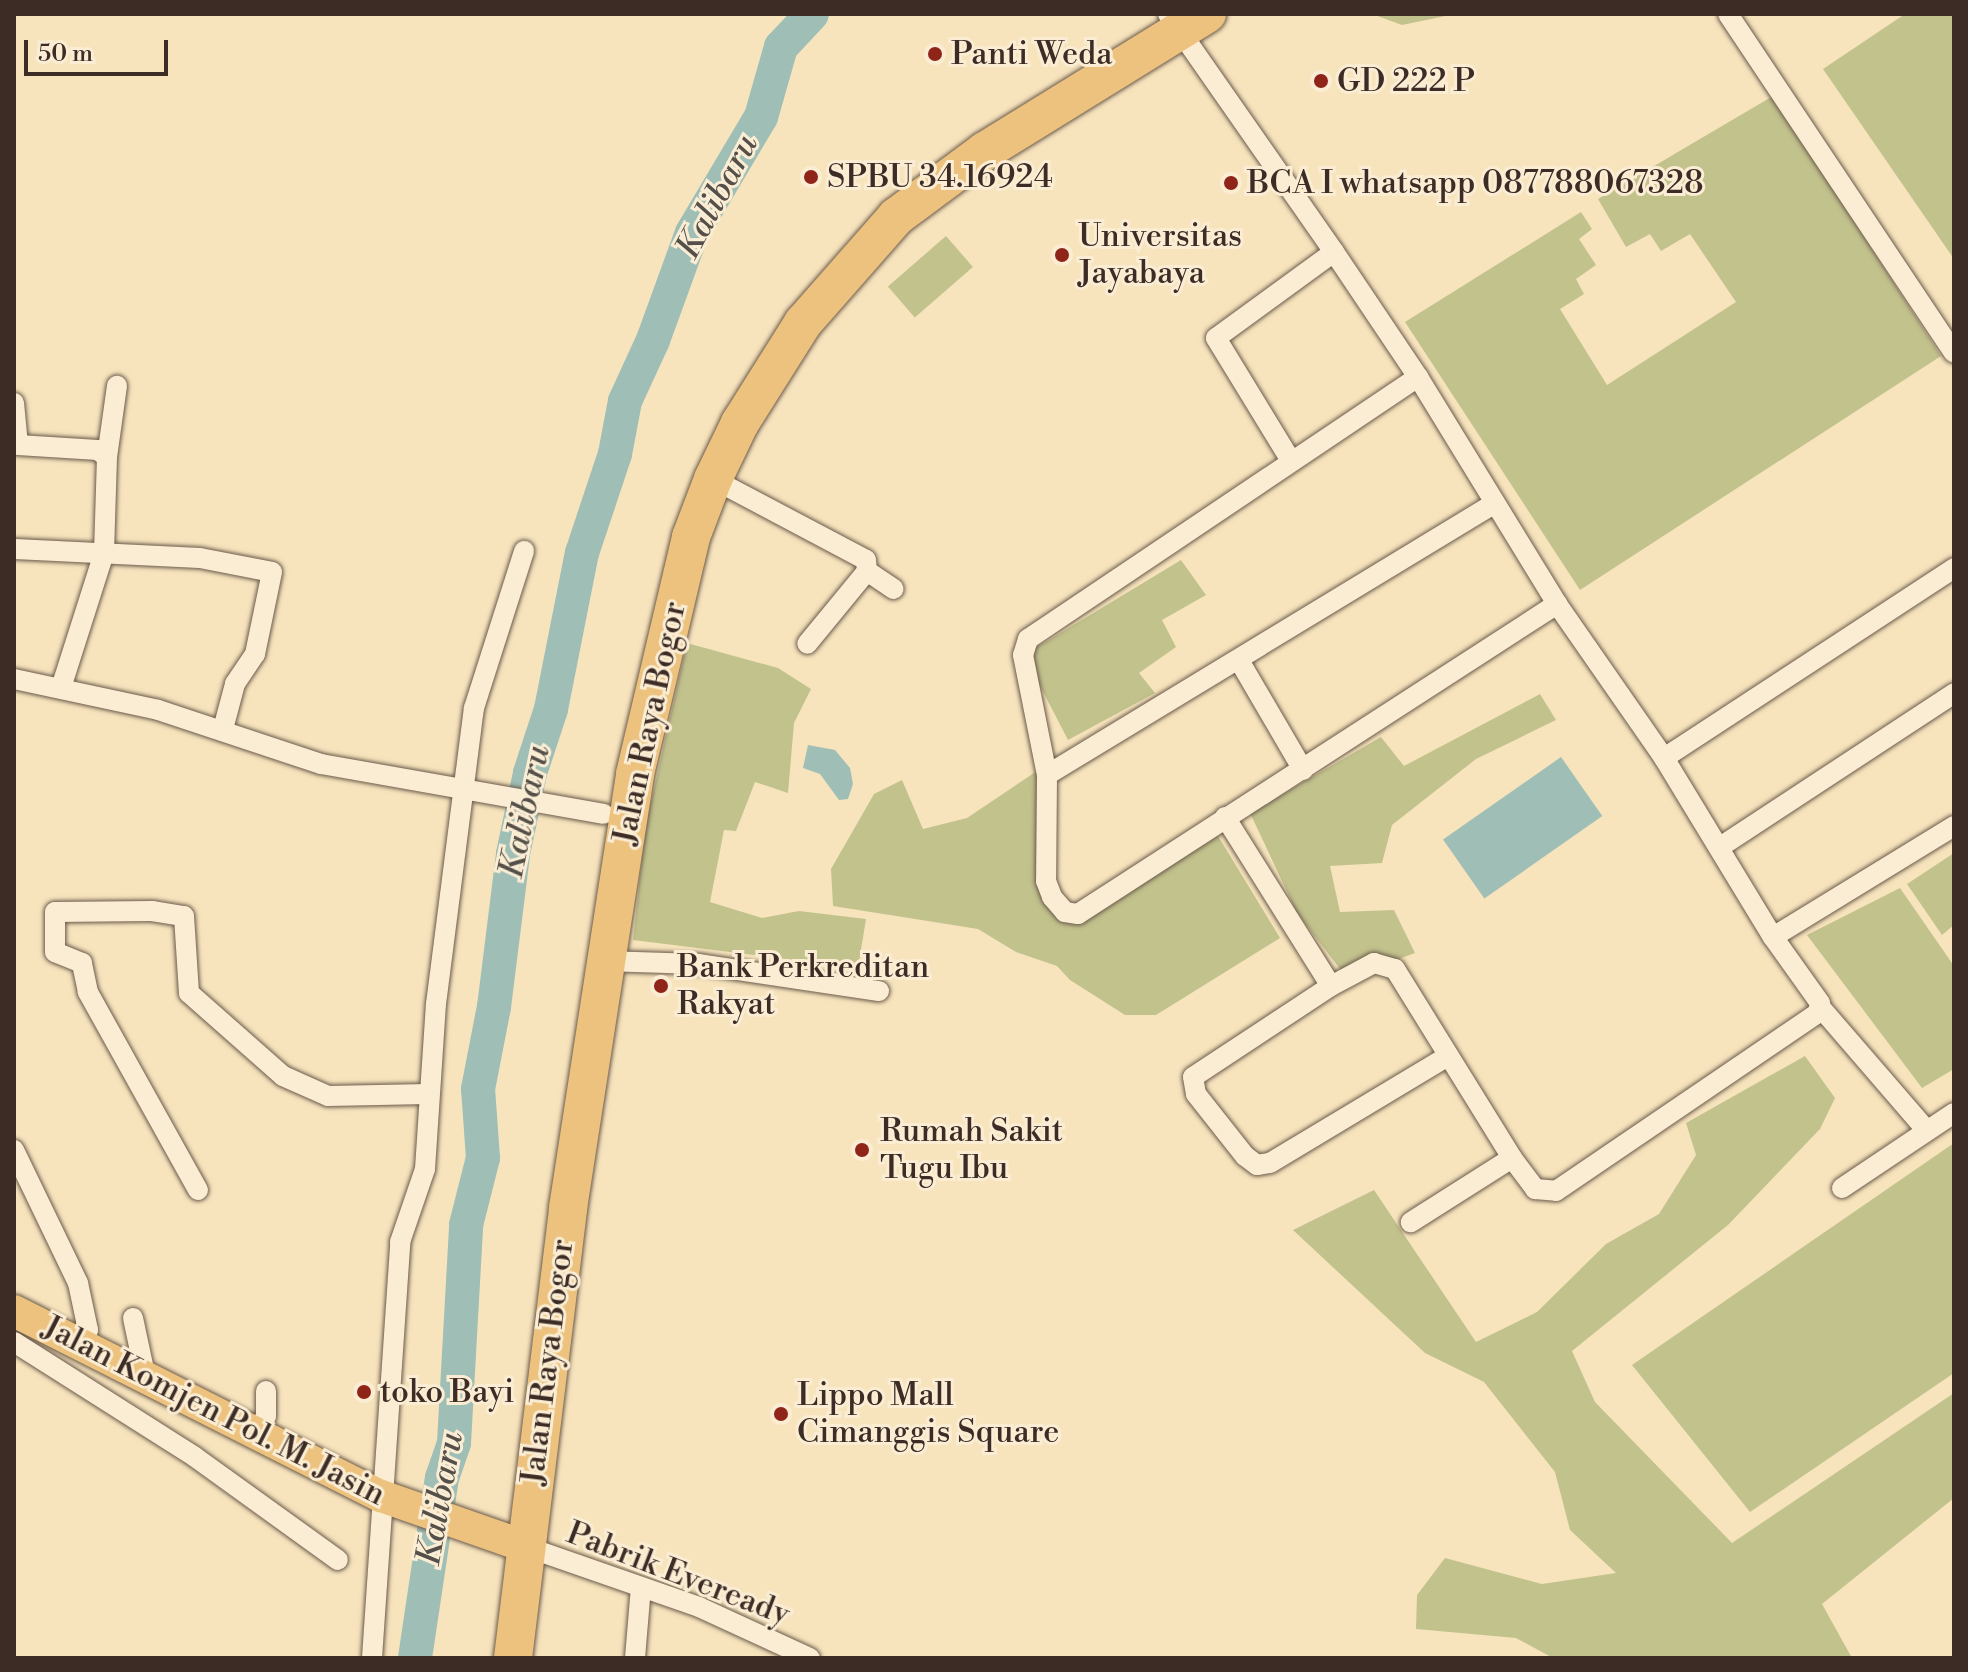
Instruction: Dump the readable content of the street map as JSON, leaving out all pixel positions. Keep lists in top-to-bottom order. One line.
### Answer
{"streets":{"highway":["Jalan Raya Bogor"],"main road":["Jalan Komjen Pol. M. Jasin"],"street":["Pabrik Eveready"]},"crossings":[["Jalan Raya Bogor","Jalan Komjen Pol. M. Jasin"],["Jalan Raya Bogor","Pabrik Eveready"],["Jalan Komjen Pol. M. Jasin","Pabrik Eveready"]],"water":["Kalibaru"],"places":["Panti Weda","GD 222 P","SPBU 34.16924","BCA I whatsapp 087788067328","Universitas Jayabaya","Bank Perkreditan Rakyat","Rumah Sakit Tugu Ibu","toko Bayi","Lippo Mall Cimanggis Square"],"scale_bar":"50 m"}
